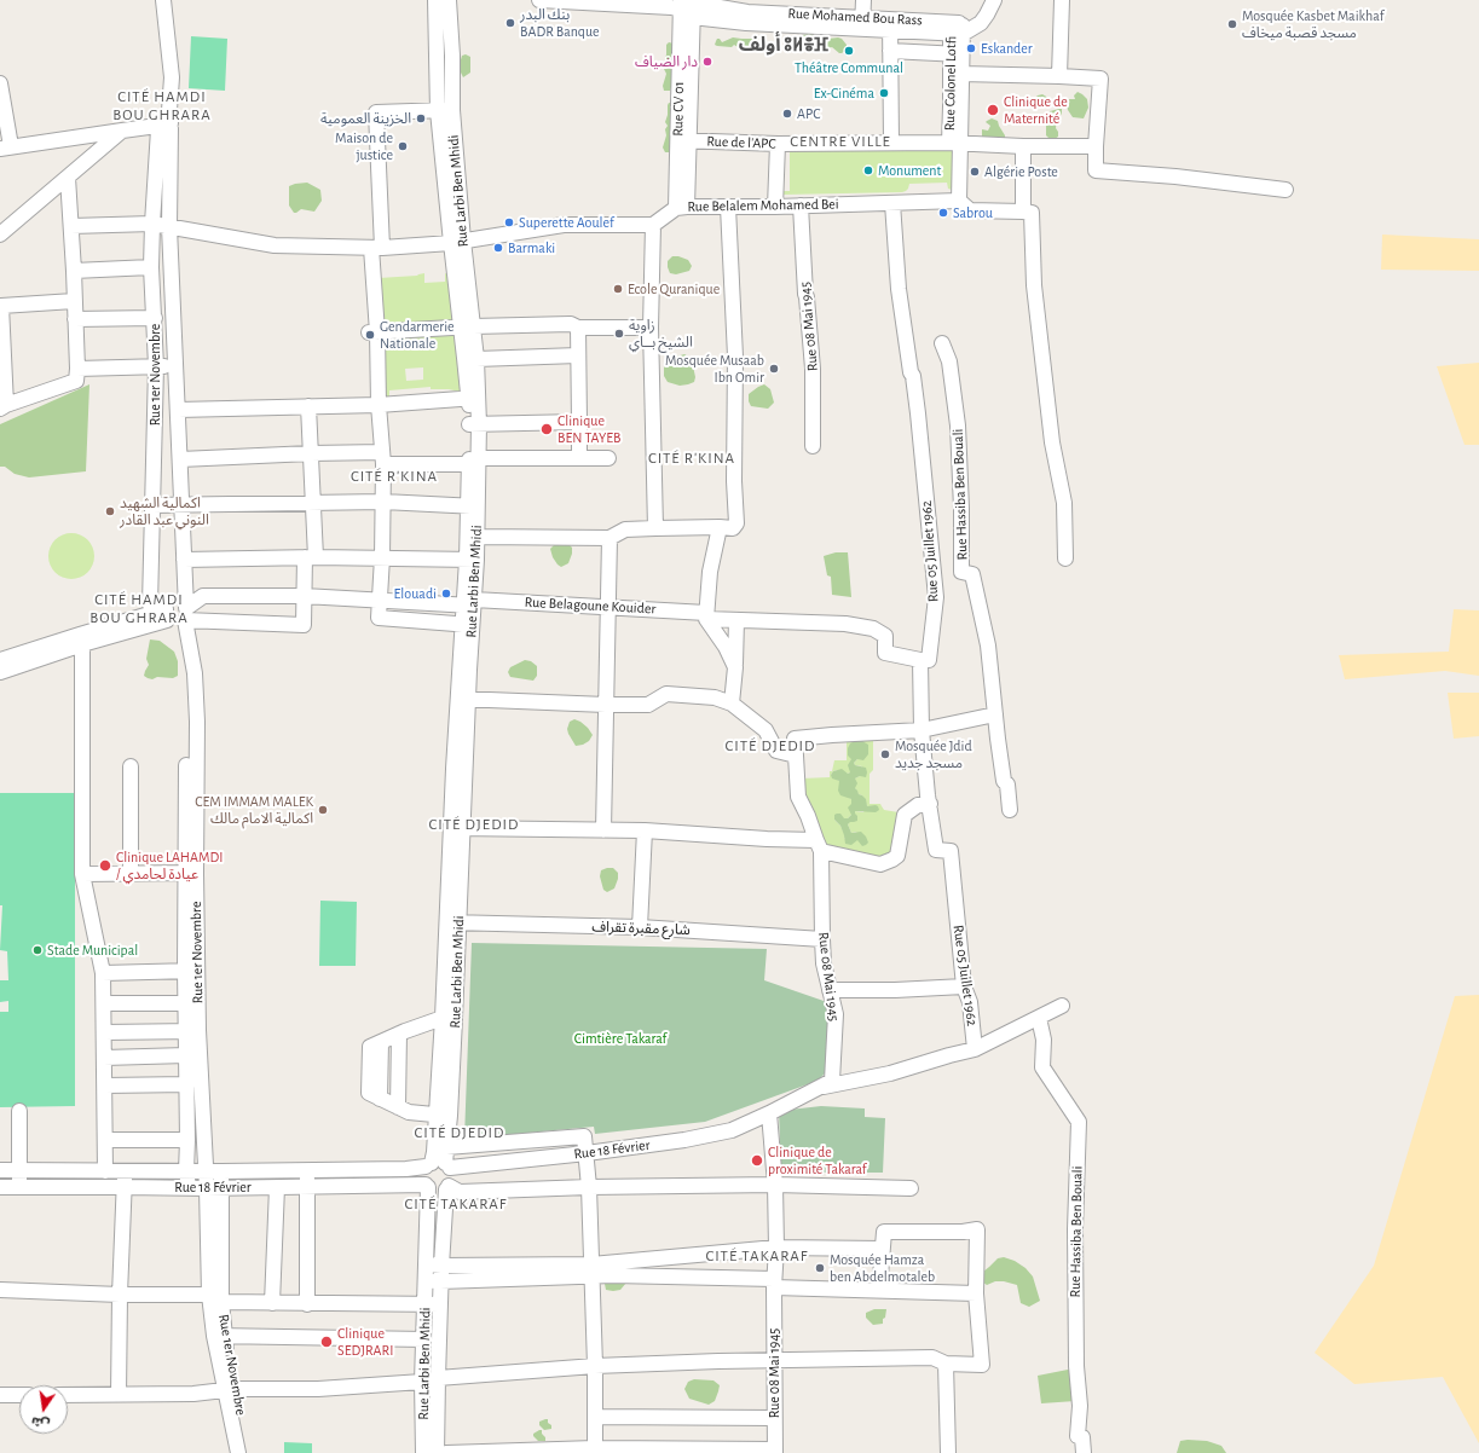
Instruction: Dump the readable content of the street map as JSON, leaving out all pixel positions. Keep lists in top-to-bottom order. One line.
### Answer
{"streets":{"street":["Rue Mohamed Bou Rass","Rue Colonel Lotfi","Rue CV 01","Rue de l'APC","Rue Larbi Ben Mhidi","Rue Belalem Mohamed Bei","Rue 08 Mai 1945","Rue 1er Novembre","Rue Hassiba Ben Bouali","Rue 05 Juillet 1962","Rue Belagoune Kouider","شارع مقبرة تقراف","Rue 18 Février"]},"crossings":[["Rue Mohamed Bou Rass","Rue Colonel Lotfi"],["Rue Mohamed Bou Rass","Rue CV 01"],["Rue Colonel Lotfi","Rue de l'APC"],["Rue Colonel Lotfi","Rue Belalem Mohamed Bei"],["Rue CV 01","Rue de l'APC"],["Rue CV 01","Rue Belalem Mohamed Bei"],["Rue Larbi Ben Mhidi","Rue Belagoune Kouider"],["Rue Larbi Ben Mhidi","شارع مقبرة تقراف"],["Rue Larbi Ben Mhidi","Rue 18 Février"],["Rue Belalem Mohamed Bei","Rue 08 Mai 1945"],["Rue Belalem Mohamed Bei","Rue 05 Juillet 1962"],["Rue 08 Mai 1945","Rue 05 Juillet 1962"],["Rue 08 Mai 1945","شارع مقبرة تقراف"],["Rue 08 Mai 1945","Rue 18 Février"],["Rue 1er Novembre","Rue Belagoune Kouider"],["Rue 1er Novembre","Rue 18 Février"],["Rue 05 Juillet 1962","Rue Belagoune Kouider"]],"districts":["أولف ⵓⵍⴻⴼ","CITÉ HAMDI BOU GHRARA","CENTRE VILLE","CITÉ R'KINA","CITÉ R'KINA","CITÉ HAMDI BOU GHRARA","CITÉ DJEDID","CITÉ DJEDID","CITÉ DJEDID","CITÉ TAKARAF","CITÉ TAKARAF"],"parks":["Cimtière Takaraf"],"places":["بنك البدر BADR Banque","Mosquée Kasbet Maikhaf مسجد قصبة ميخاف","Eskander","Théâtre Communal","دار الضياف","Ex-Cinéma","Clinique de Maternité","APC","الخزينة العمومية","Maison de justice","Monument","Algérie Poste","Sabrou","Superette Aoulef","Barmaki","Ecole Quranique","زاوية الشيخ بــاي","Gendarmerie Nationale","Mosquée Musaab Ibn Omir","Clinique BEN TAYEB","اكمالية الشهيد النوني عبد القادر","Elouadi","Mosquée Jdid مسجد جديد","CEM IMMAM MALEK اكمالية الامام مالك","Clinique LAHAMDI / عيادة لحامدي","Stade Municipal","Clinique de proximité Takaraf","Mosquée Hamza ben Abdelmotaleb","Clinique SEDJRARI"],"north":"bottom"}
